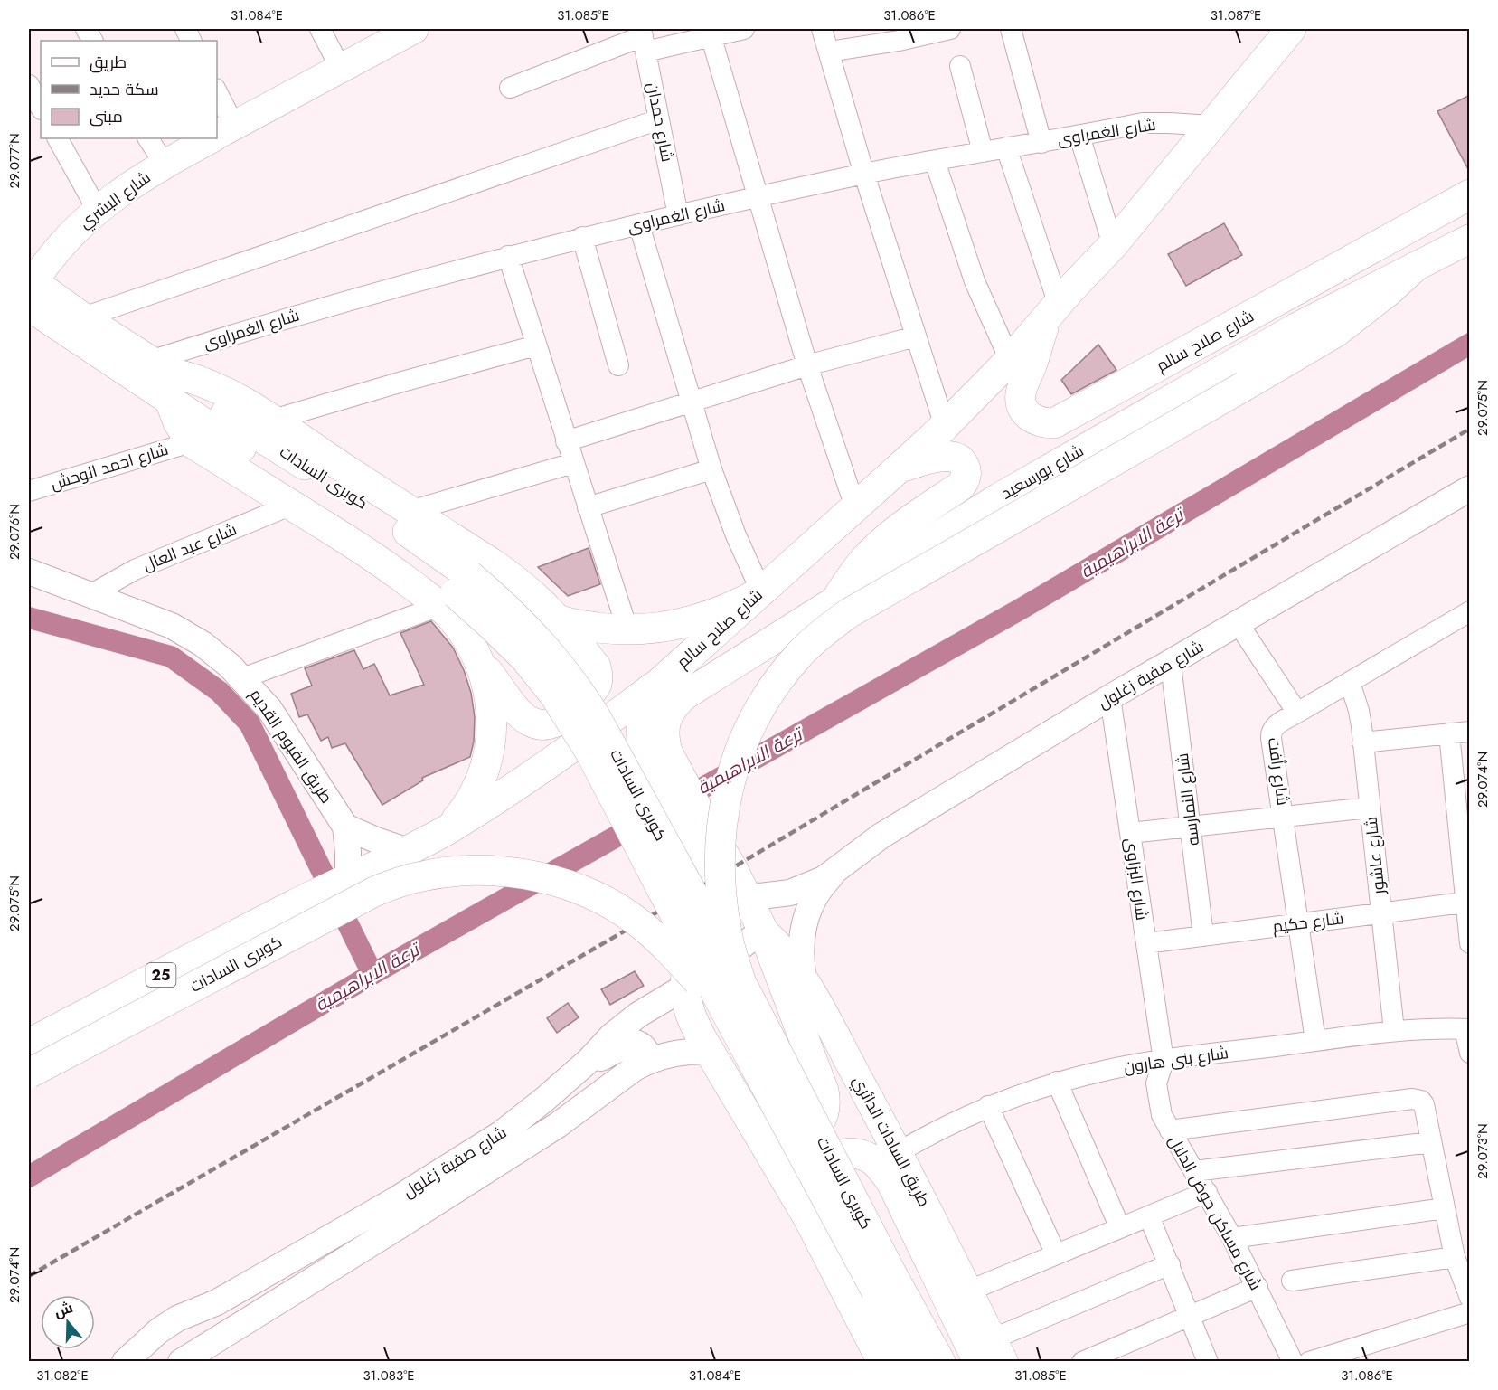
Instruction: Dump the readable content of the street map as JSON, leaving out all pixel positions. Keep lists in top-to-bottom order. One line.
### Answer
{"streets":{"main road":["شارع البشري","شارع صلاح سالم","شارع بورسعيد","كوبرى السادات","25","طريق السادات الدائري"],"street":["شارع حمدان","شارع الغمراوى","شارع احمد الوحش","شارع عبد العال","شارع صفية زغلول","طريق الفيوم القديم","شارع رأفت","شارع النمارسه","شارع عاشور","شارع البزاوى","شارع حكيم","شارع بنى هارون","شارع مساكن حوض الدلال"]},"crossings":[["شارع حمدان","شارع الغمراوى"],["شارع الغمراوى","شارع صلاح سالم"],["شارع الغمراوى","كوبرى السادات"],["شارع صلاح سالم","طريق الفيوم القديم"],["شارع عبد العال","طريق الفيوم القديم"],["شارع صفية زغلول","شارع النمارسه"],["شارع صفية زغلول","شارع البزاوى"],["شارع صفية زغلول","طريق السادات الدائري"],["شارع رأفت","شارع عاشور"],["شارع رأفت","شارع حكيم"],["شارع رأفت","شارع بنى هارون"],["شارع النمارسه","شارع حكيم"],["شارع عاشور","شارع حكيم"],["شارع عاشور","شارع بنى هارون"],["شارع البزاوى","شارع حكيم"],["شارع البزاوى","شارع بنى هارون"],["شارع البزاوى","شارع مساكن حوض الدلال"],["شارع بنى هارون","طريق السادات الدائري"],["شارع بنى هارون","شارع مساكن حوض الدلال"]],"water":["ترعة الابراهيمية"],"legend":["طريق","سكة حديد","مبنى"],"north":"top","coordinates":["31.084°E","31.085°E","31.086°E","31.087°E","29.077°N","29.075°N","29.076°N","29.074°N","29.073°N","31.082°E","31.083°E"]}
